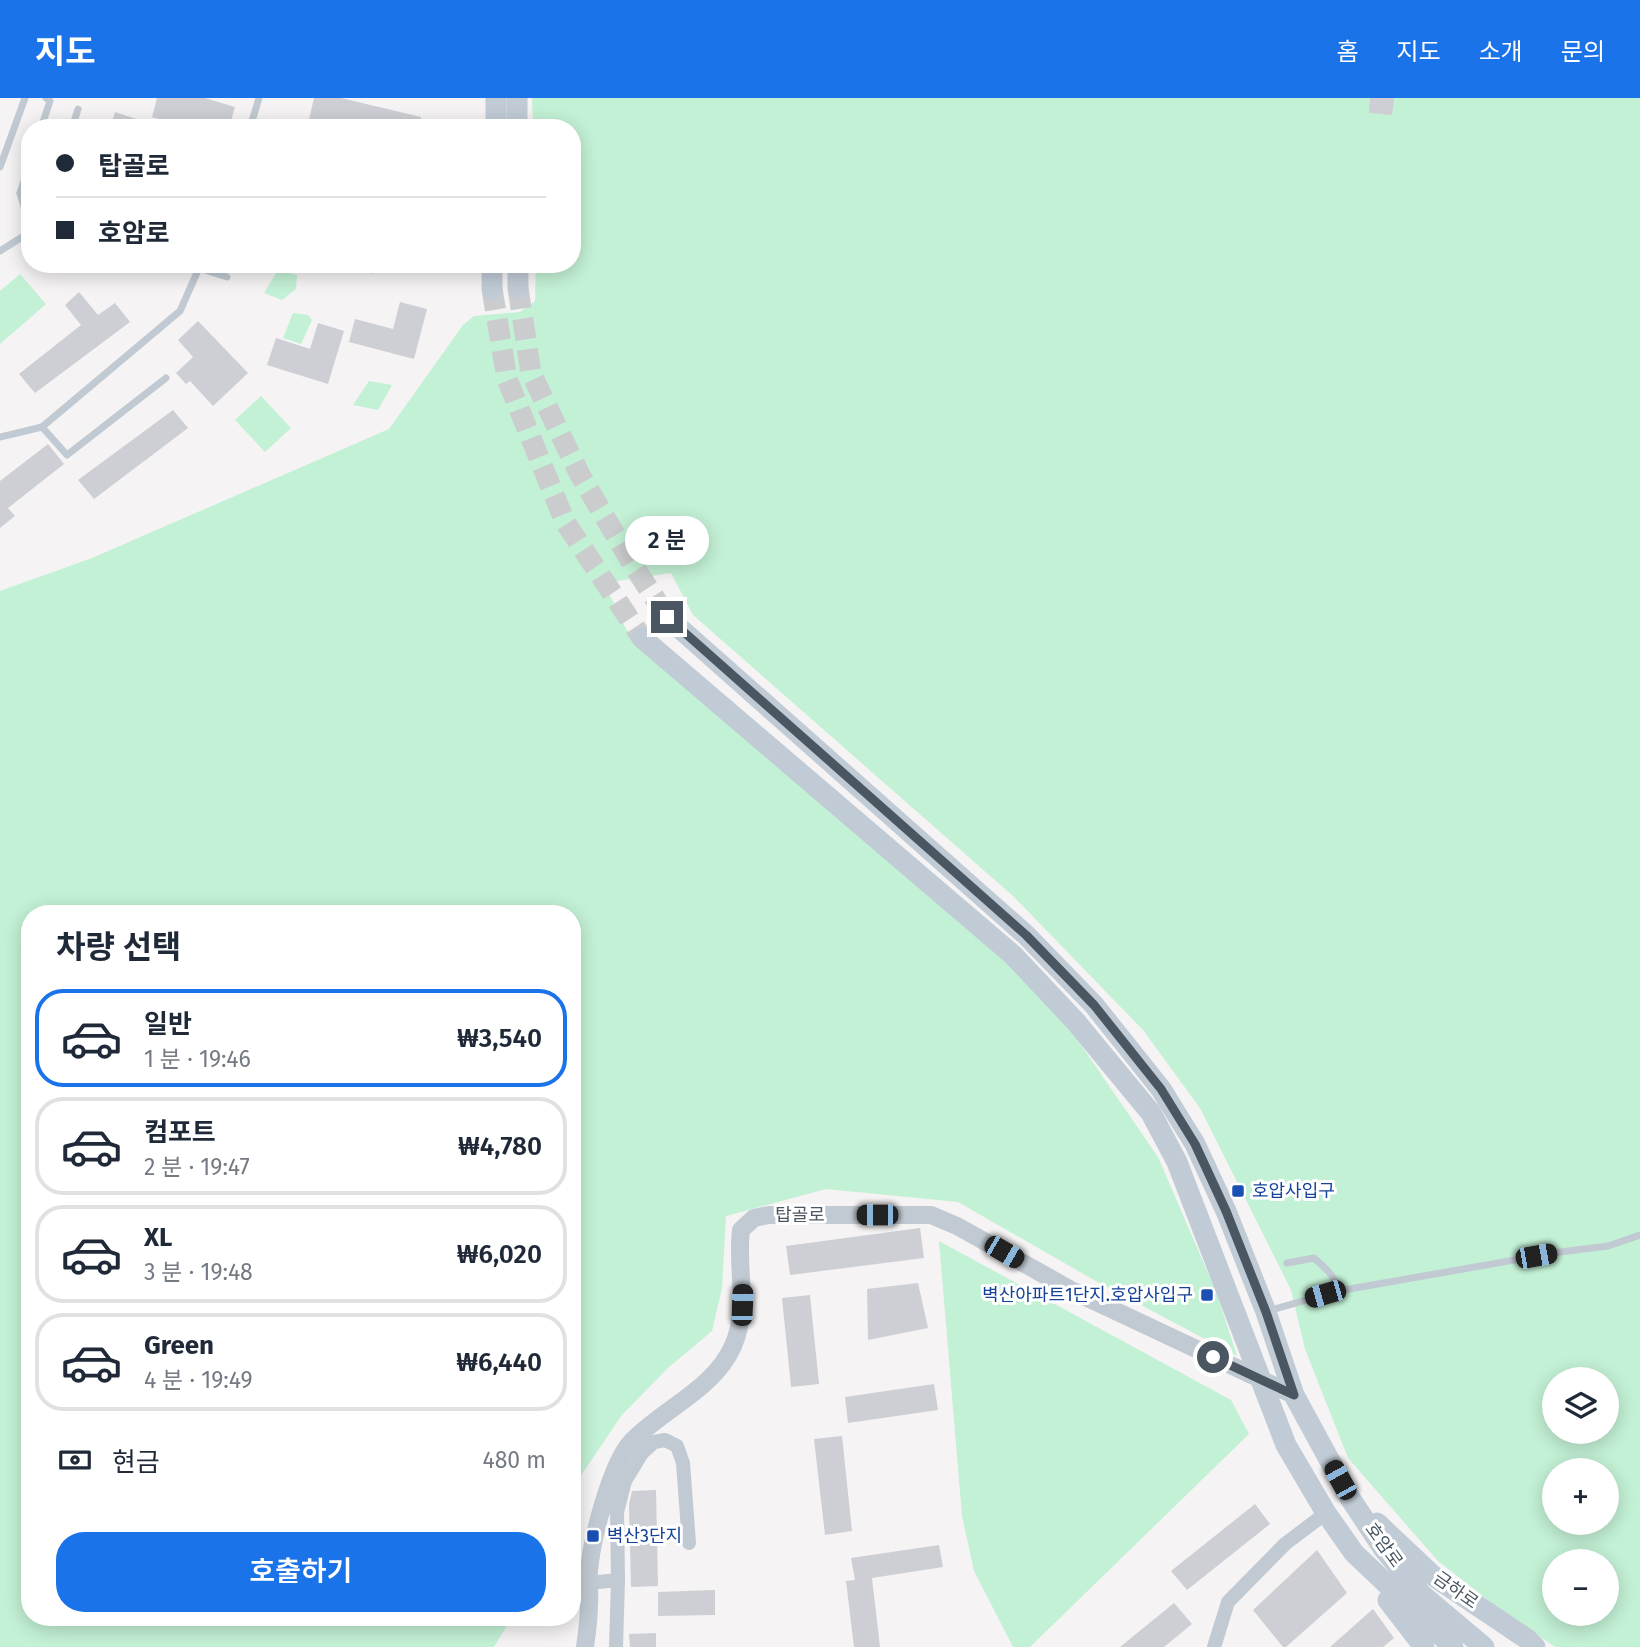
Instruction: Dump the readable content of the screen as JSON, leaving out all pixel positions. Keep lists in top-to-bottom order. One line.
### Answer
{"streets":{"main road":["호암로","금하로"],"street":["탑골로"]},"crossings":[["탑골로","호암로"],["호암로","금하로"]],"places":{"transit":["호압사입구","벽산아파트1단지.호압사입구","벽산3단지"]},"page":{"header":"지도","nav":["홈","지도","소개","문의"],"banner":["탑골로","호암로"],"bubble":"2 분","heading":"차량 선택","list":[{"name":"일반","note":"1 분 · 19:46","value":"₩3,540"},{"name":"컴포트","note":"2 분 · 19:47","value":"₩4,780"},{"name":"XL","note":"3 분 · 19:48","value":"₩6,020"},{"name":"Green","note":"4 분 · 19:49","value":"₩6,440"}],"map_buttons":["+","−"],"pay":["현금","480 m"],"buttons":"호출하기"}}
